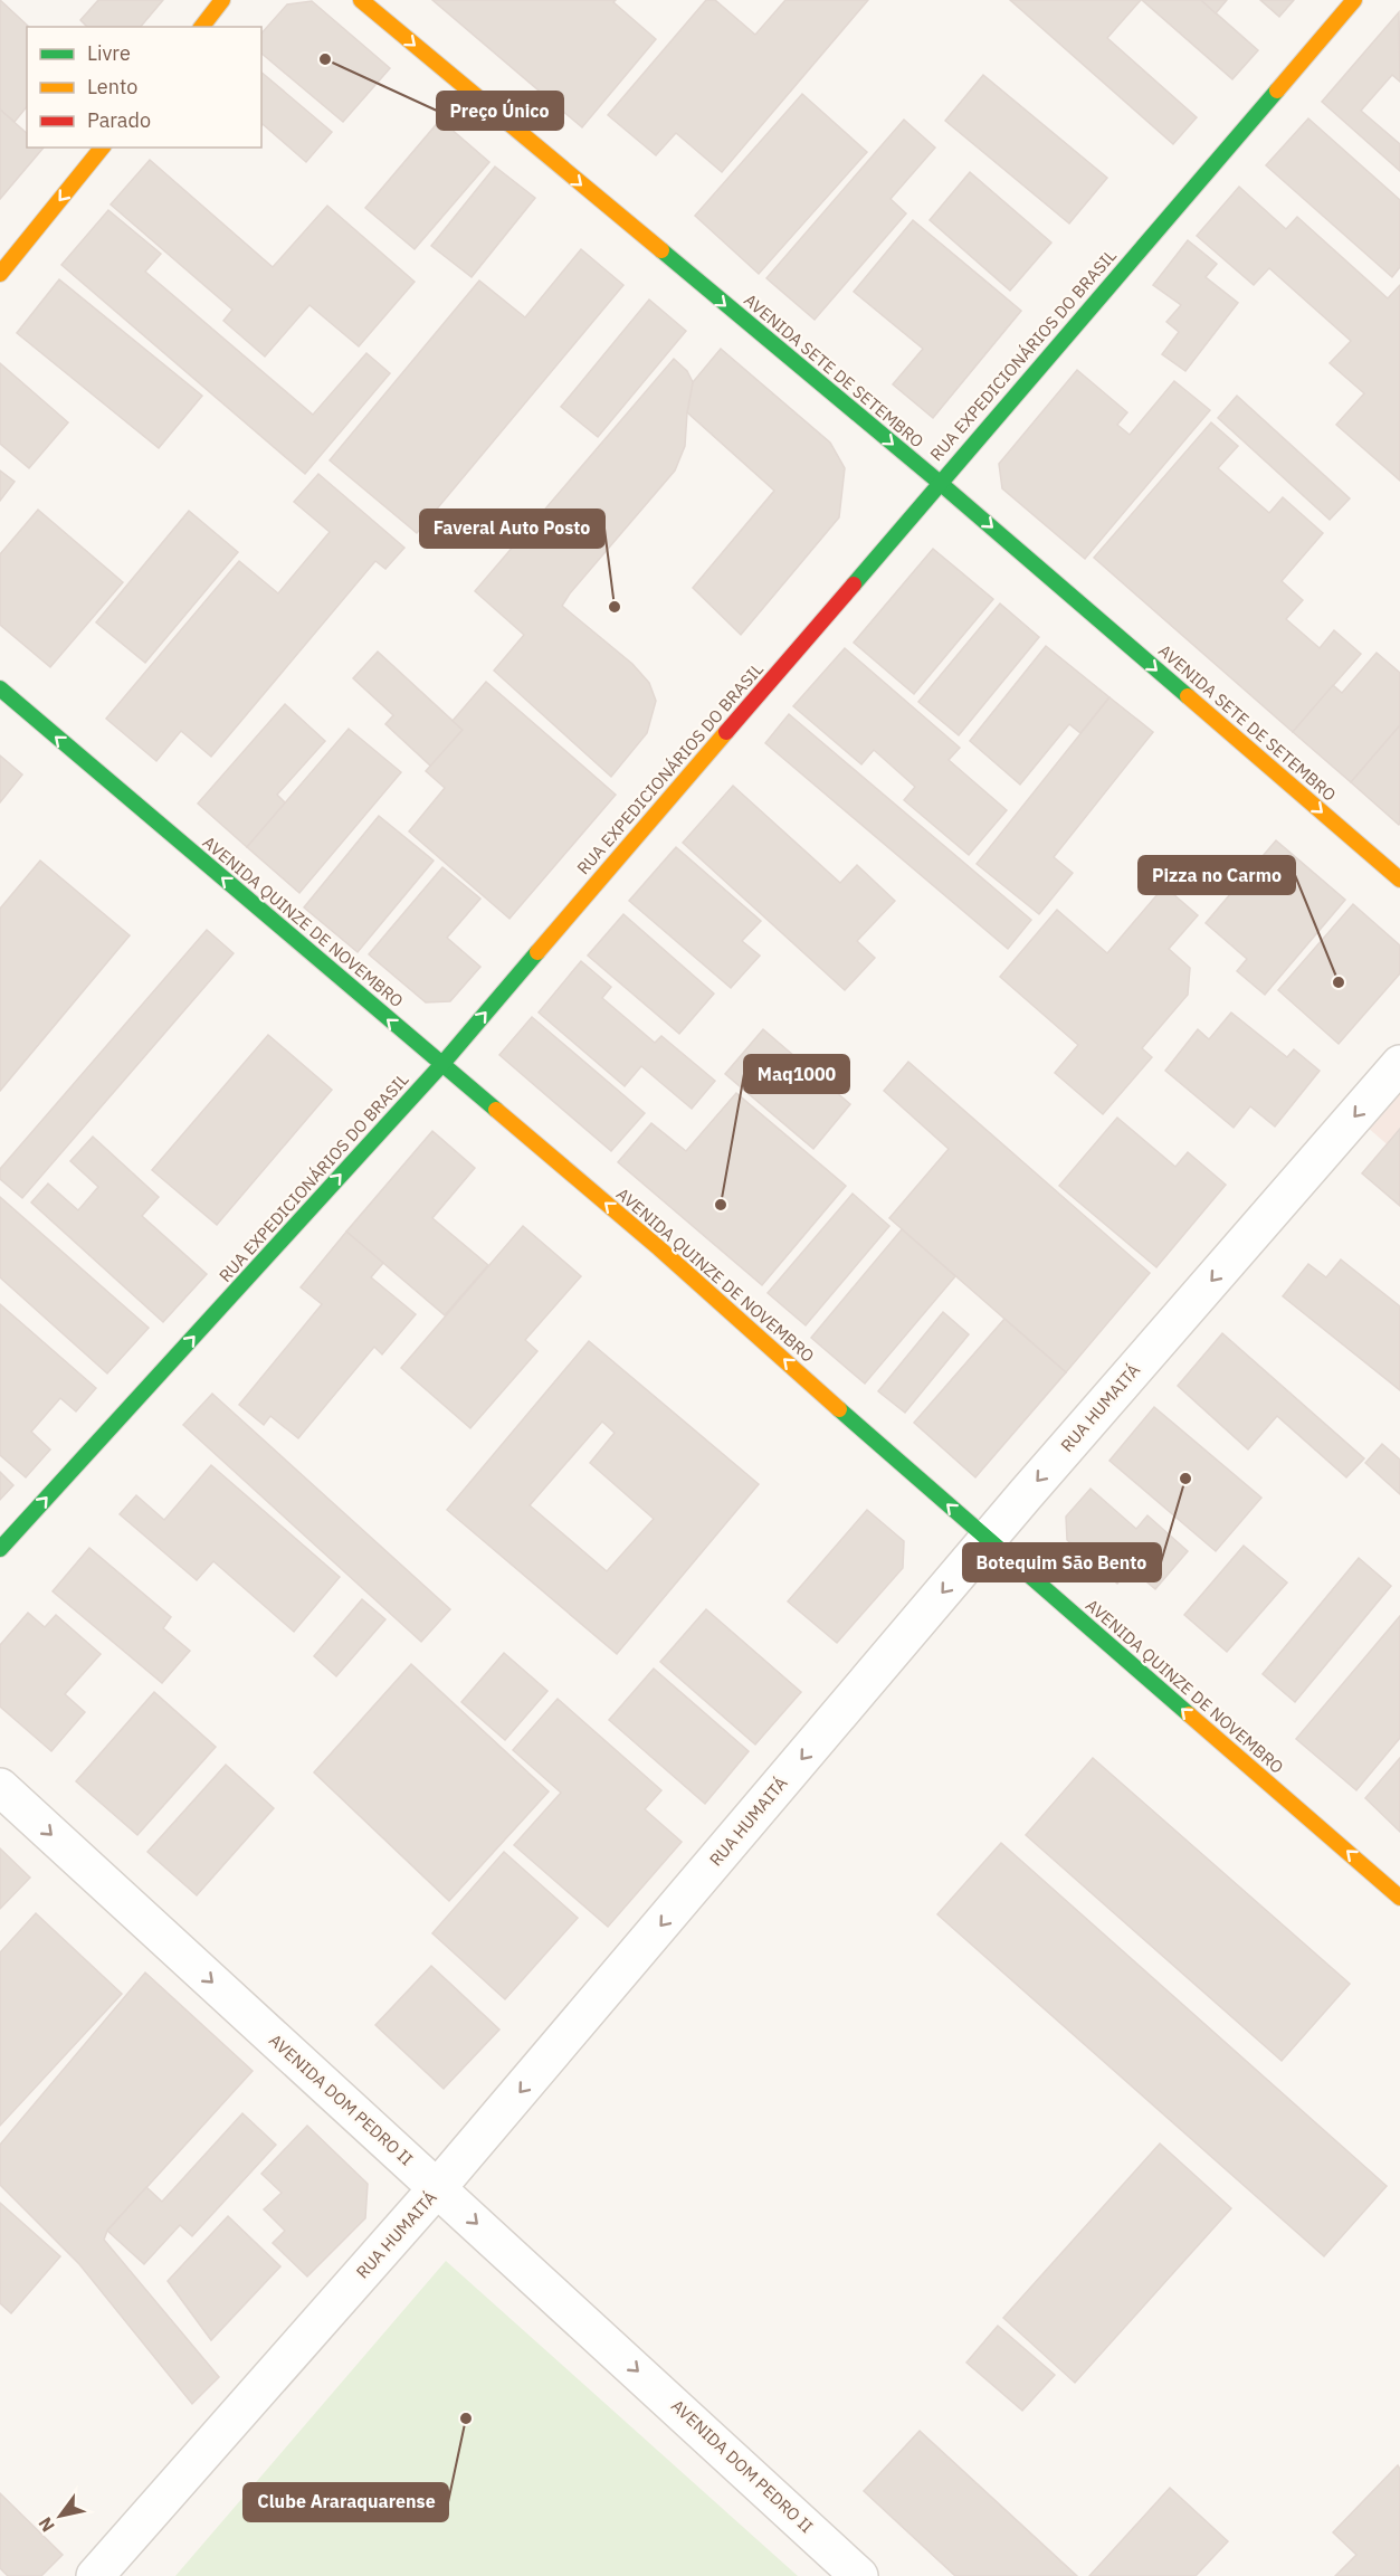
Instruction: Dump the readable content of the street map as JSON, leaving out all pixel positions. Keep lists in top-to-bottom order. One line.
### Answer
{"streets":{"street":["RUA EXPEDICIONÁRIOS DO BRASIL","AVENIDA SETE DE SETEMBRO","AVENIDA QUINZE DE NOVEMBRO","RUA HUMAITÁ","AVENIDA DOM PEDRO II"]},"crossings":[["RUA EXPEDICIONÁRIOS DO BRASIL","AVENIDA SETE DE SETEMBRO"],["RUA EXPEDICIONÁRIOS DO BRASIL","AVENIDA QUINZE DE NOVEMBRO"],["AVENIDA QUINZE DE NOVEMBRO","RUA HUMAITÁ"],["RUA HUMAITÁ","AVENIDA DOM PEDRO II"]],"one_way":["RUA EXPEDICIONÁRIOS DO BRASIL","AVENIDA SETE DE SETEMBRO","AVENIDA QUINZE DE NOVEMBRO","RUA HUMAITÁ","AVENIDA DOM PEDRO II"],"places":["Preço Único","Faveral Auto Posto","Pizza no Carmo","Maq1000","Botequim São Bento","Clube Araraquarense"],"legend":["Livre","Lento","Parado"],"north":"bottom left"}
